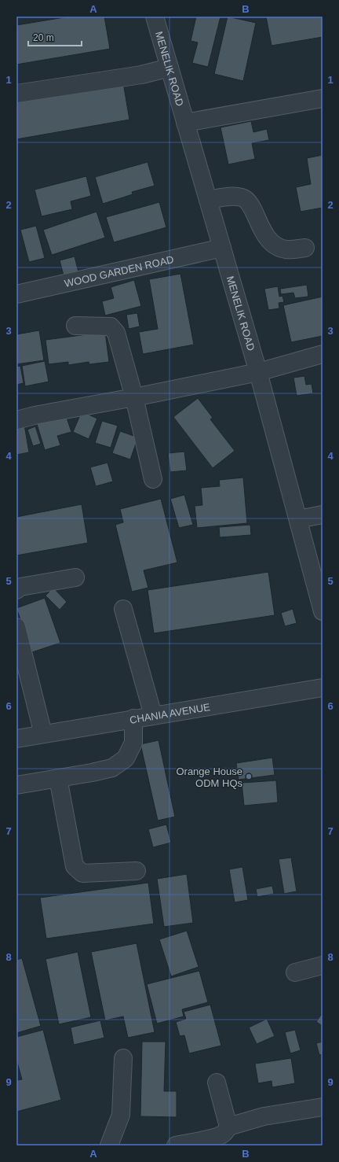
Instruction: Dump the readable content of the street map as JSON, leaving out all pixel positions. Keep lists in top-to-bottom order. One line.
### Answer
{"streets":{"street":["MENELIK ROAD","WOOD GARDEN ROAD","CHANIA AVENUE"]},"crossings":[["MENELIK ROAD","WOOD GARDEN ROAD"]],"places":["Orange House ODM HQs"],"scale_bar":"20 m","grid":{"columns":["A","B"],"rows":["1","2","3","4","5","6","7","8","9"]}}
